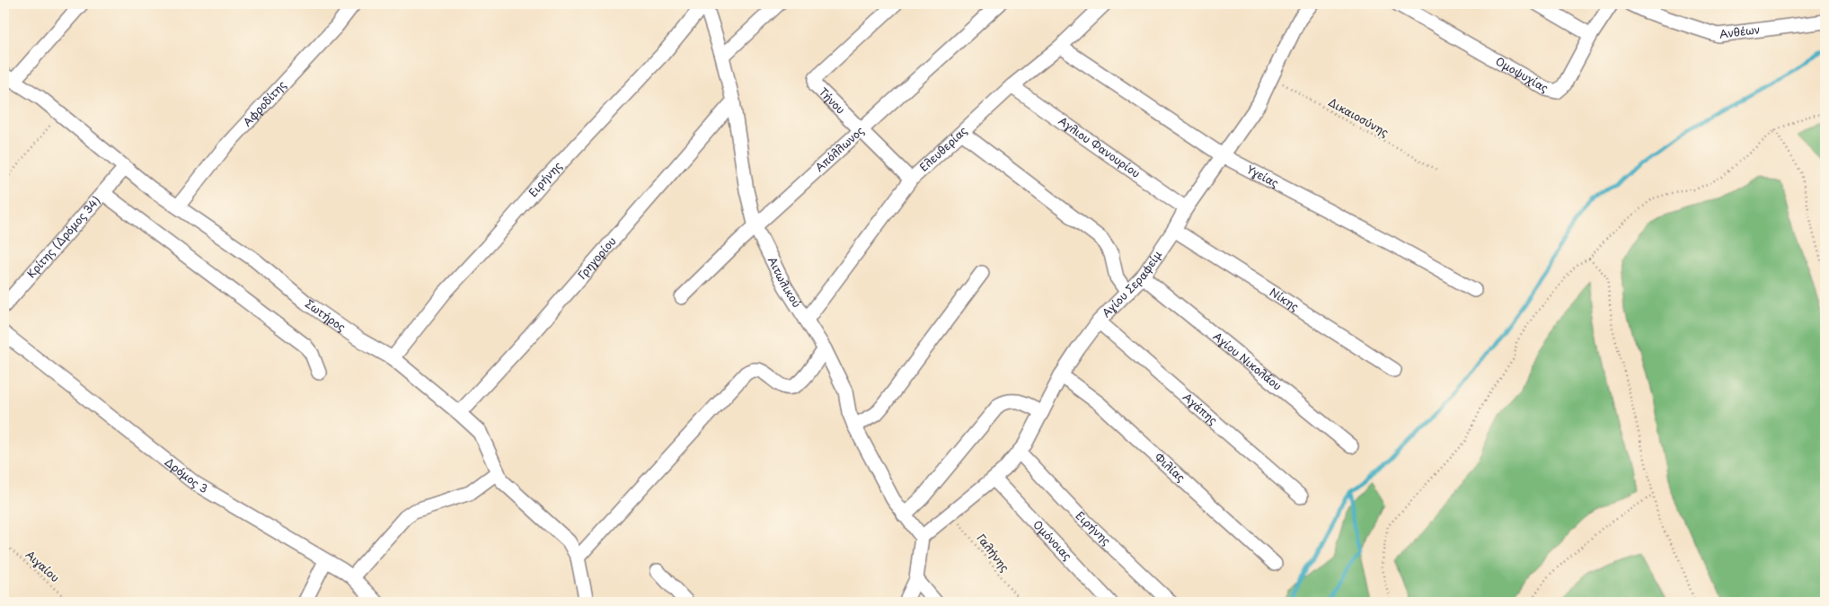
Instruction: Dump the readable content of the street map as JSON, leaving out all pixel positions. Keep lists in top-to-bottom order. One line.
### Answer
{"streets":{"street":["Ανθέων","Ομοψυχίας","Τήνου","Αφροδίτης","Αγλιου Φανουρίου","Απόλλωνος","Ελευθερίας","Υγείας","Ειρήνης","Κρίτης (Δρόμος 34)","Γρηγορίου","Αιτωλικού","Αγίου Σεραφείμ","Νίκης","Σωτήρος","Αγίου Νικολάου","Αγάπης","Φιλίας","Δρόμος 3","Ομόνοιας"],"path":["Δικαιοσύνης","Γαλήνης","Αιγαίου"]},"crossings":[["Τήνου","Απόλλωνος"],["Τήνου","Ελευθερίας"],["Αφροδίτης","Σωτήρος"],["Δικαιοσύνης","Αγίου Σεραφείμ"],["Αγλιου Φανουρίου","Ελευθερίας"],["Αγλιου Φανουρίου","Αγίου Σεραφείμ"],["Απόλλωνος","Αιτωλικού"],["Ελευθερίας","Υγείας"],["Ελευθερίας","Αιτωλικού"],["Υγείας","Αγίου Σεραφείμ"],["Ειρήνης","Αιτωλικού"],["Ειρήνης","Αγίου Σεραφείμ"],["Ειρήνης","Σωτήρος"],["Κρίτης (Δρόμος 34)","Σωτήρος"],["Γρηγορίου","Αιτωλικού"],["Γρηγορίου","Σωτήρος"],["Αιτωλικού","Αγίου Σεραφείμ"],["Αγίου Σεραφείμ","Νίκης"],["Αγίου Σεραφείμ","Αγίου Νικολάου"],["Αγίου Σεραφείμ","Αγάπης"],["Αγίου Σεραφείμ","Φιλίας"],["Αγίου Σεραφείμ","Ομόνοιας"],["Αγίου Σεραφείμ","Γαλήνης"]]}
